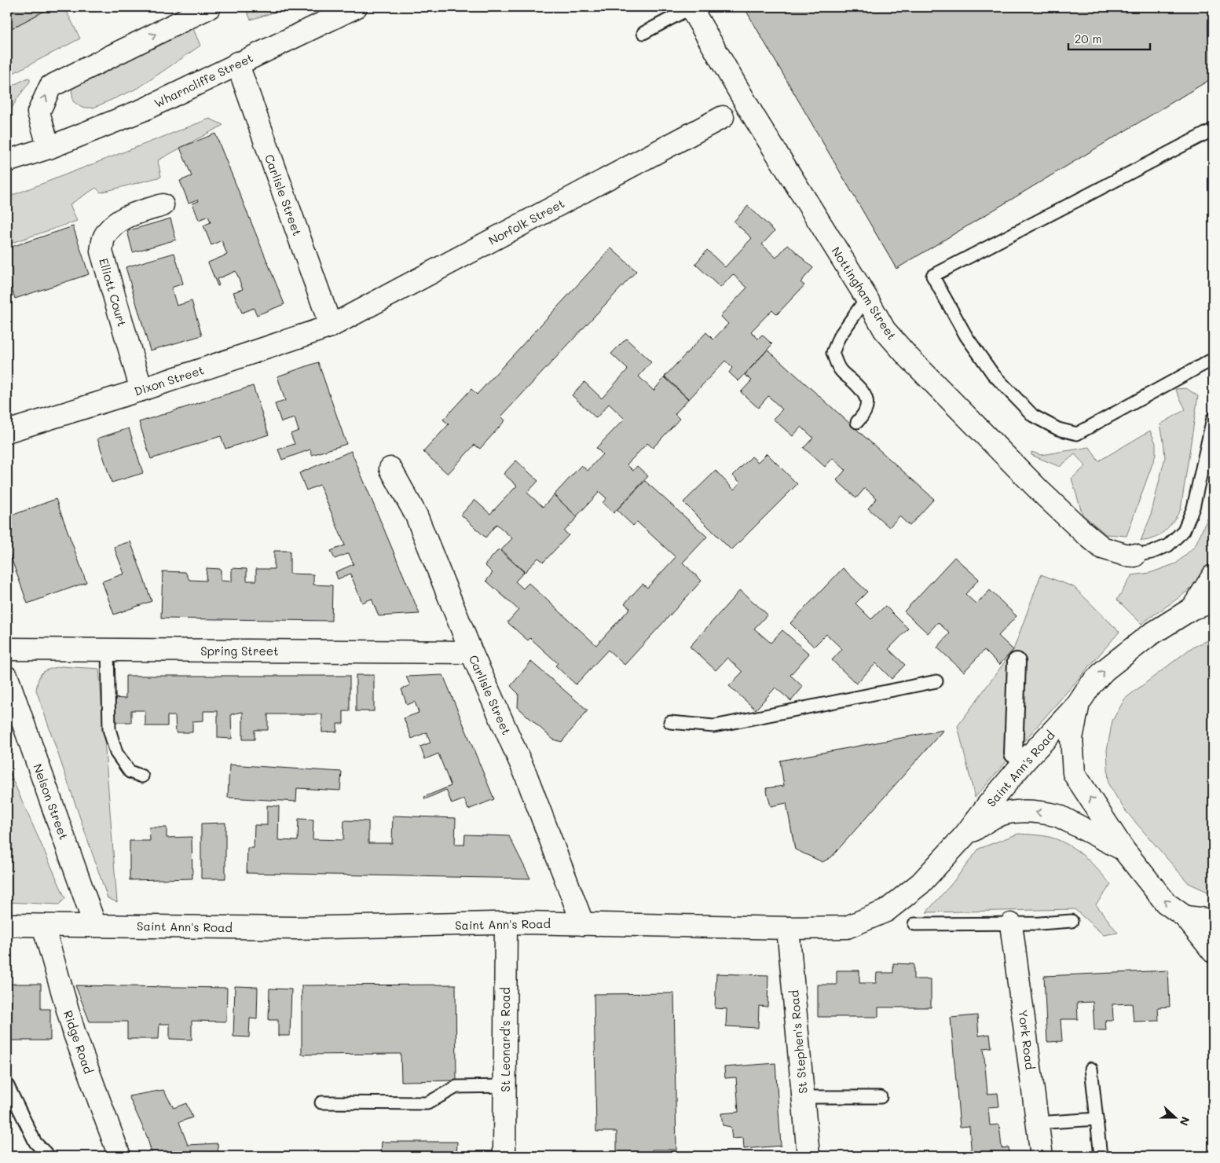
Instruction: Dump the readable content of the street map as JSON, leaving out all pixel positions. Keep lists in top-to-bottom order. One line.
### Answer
{"streets":{"street":["Wharncliffe Street","Carlisle Street","Norfolk Street","Elliott Court","Nottingham Street","Dixon Street","Spring Street","Saint Ann's Road","Nelson Street","St Leonard's Road","York Road","Ridge Road","St Stephen's Road"]},"crossings":[["Wharncliffe Street","Carlisle Street"],["Carlisle Street","Norfolk Street"],["Carlisle Street","Dixon Street"],["Carlisle Street","Spring Street"],["Carlisle Street","Saint Ann's Road"],["Norfolk Street","Dixon Street"],["Elliott Court","Dixon Street"],["Saint Ann's Road","Nelson Street"],["Saint Ann's Road","St Leonard's Road"],["Saint Ann's Road","Ridge Road"],["Saint Ann's Road","St Stephen's Road"]],"scale_bar":"20 m","north":"right"}
